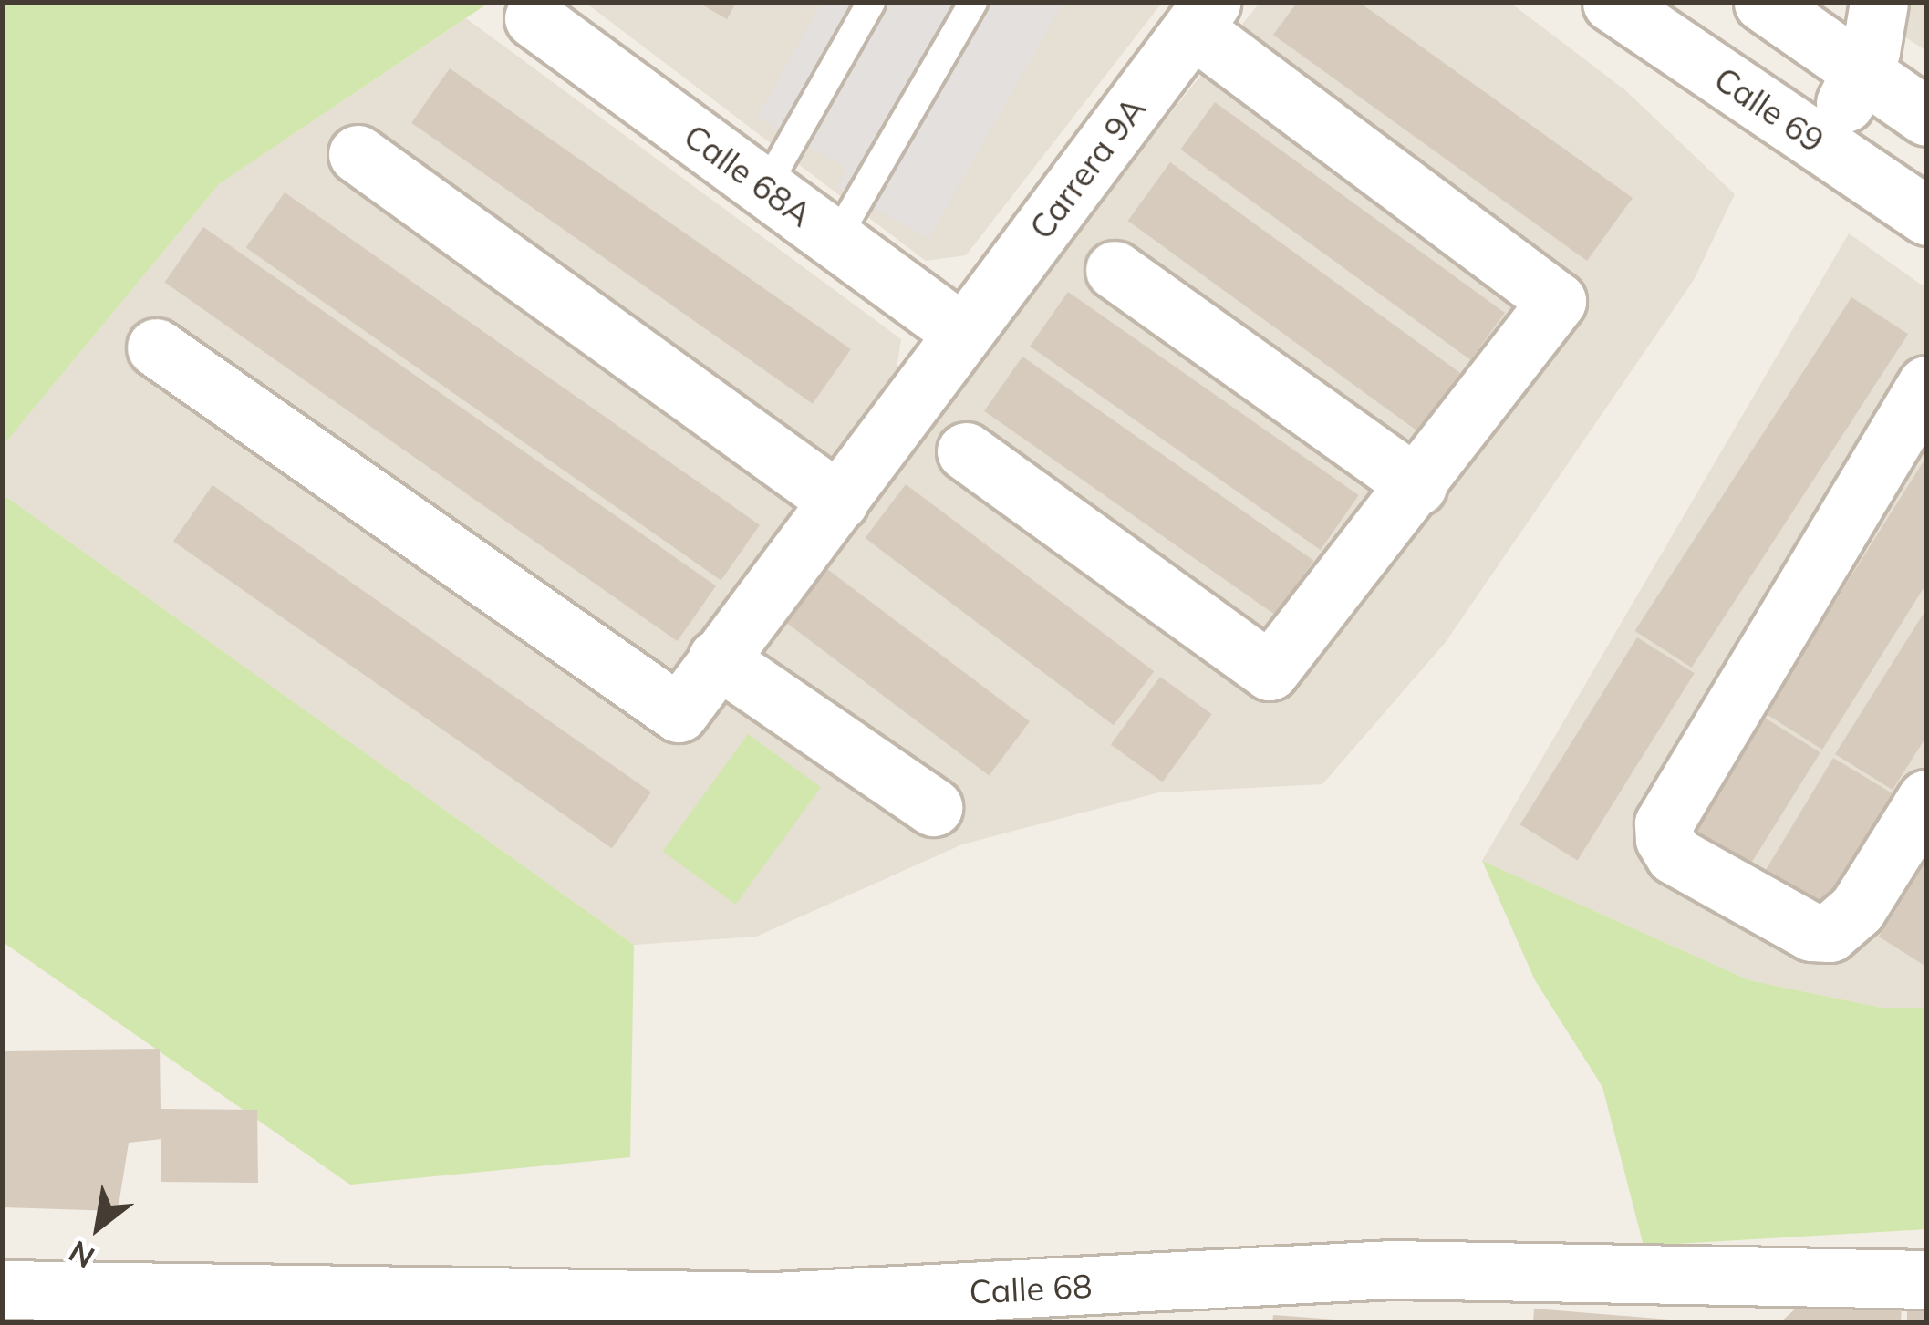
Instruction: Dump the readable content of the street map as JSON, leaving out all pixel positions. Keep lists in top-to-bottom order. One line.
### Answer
{"streets":{"street":["Calle 69","Carrera 9A","Calle 68A","Calle 68"]},"crossings":[["Carrera 9A","Calle 68A"]],"north":"bottom left"}
